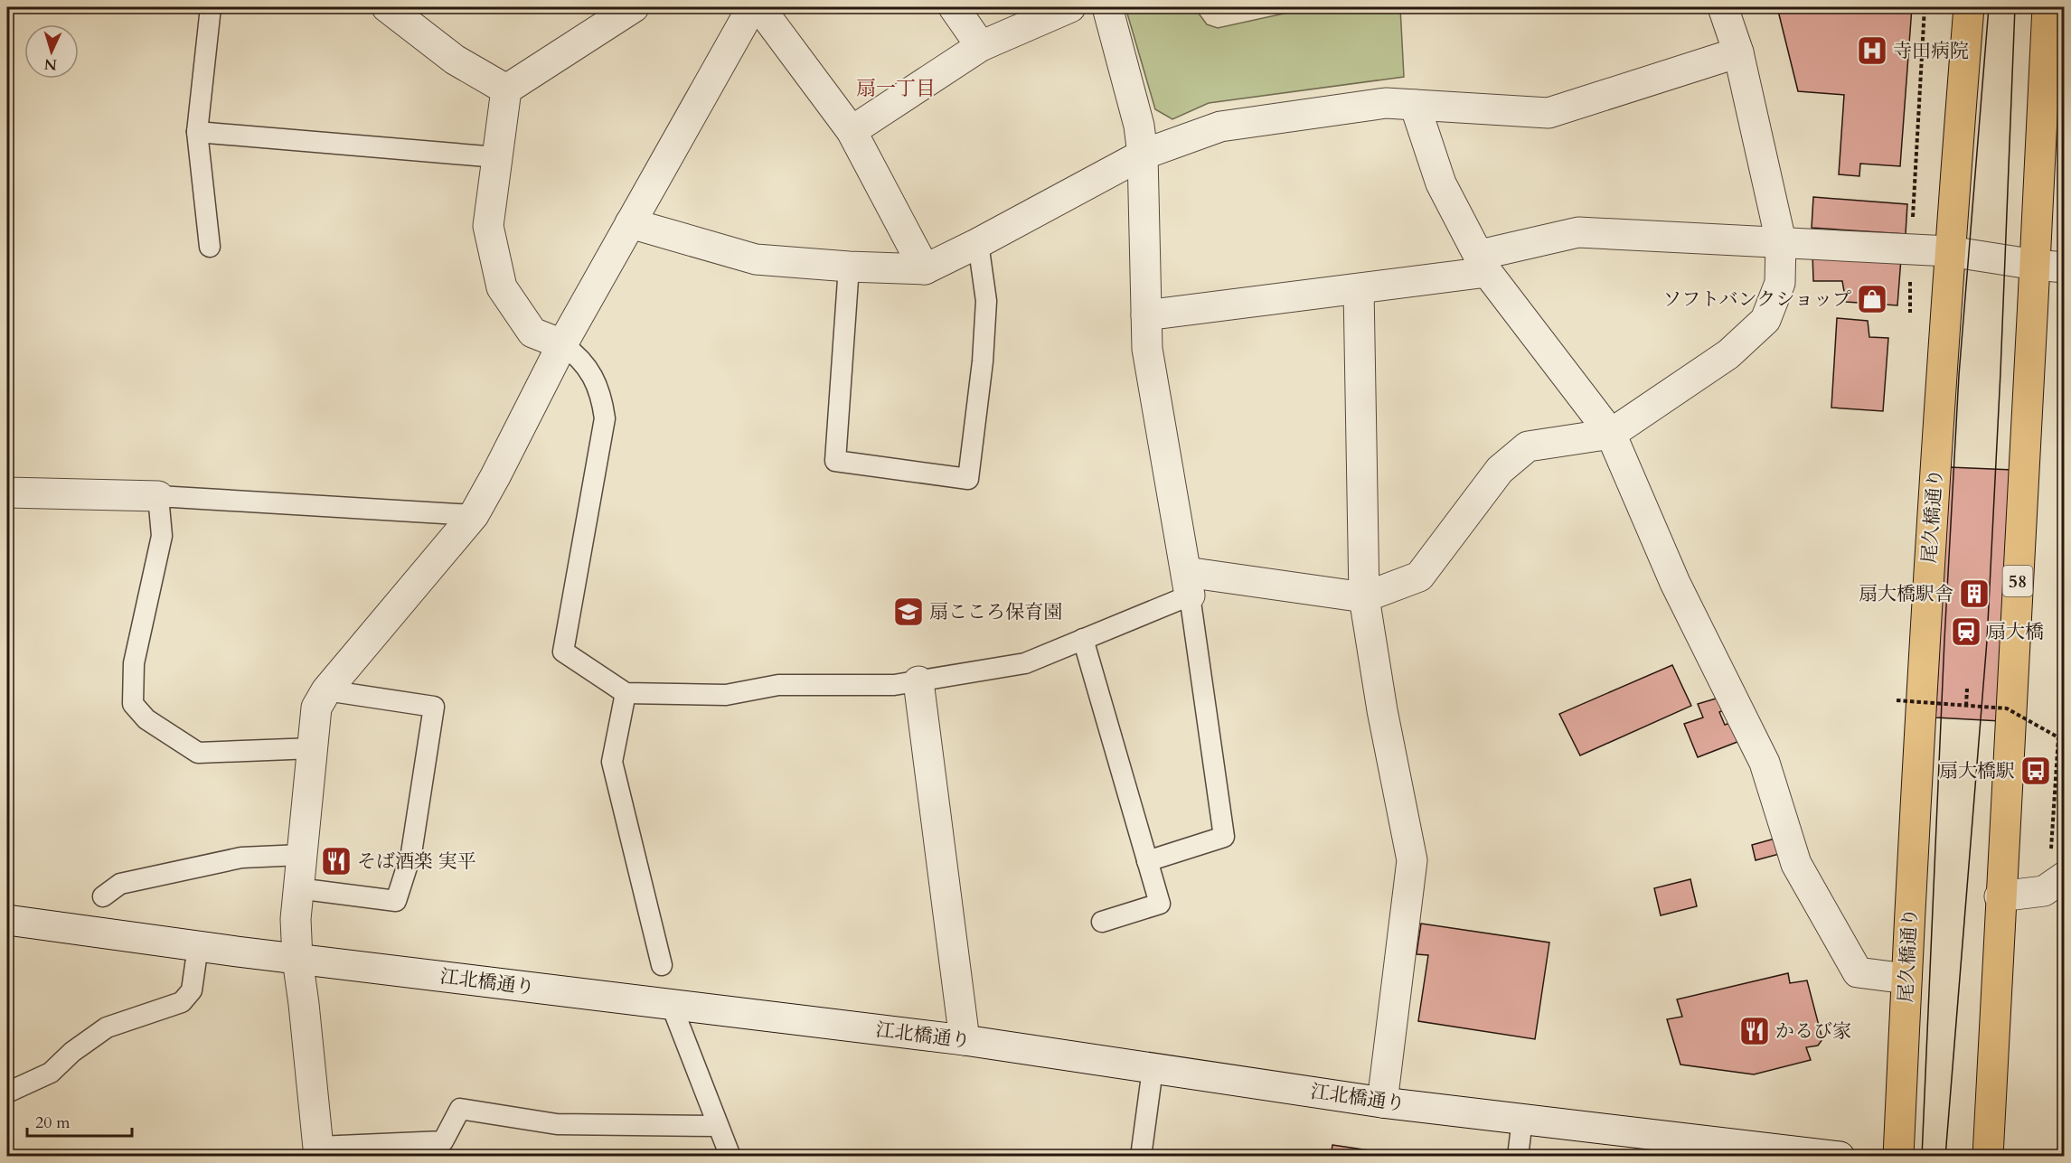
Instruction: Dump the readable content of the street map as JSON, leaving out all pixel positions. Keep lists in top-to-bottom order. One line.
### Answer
{"streets":{"main road":["尾久橋通り","58"],"street":["江北橋通り"]},"districts":["扇一丁目"],"places":{"hospital":["寺田病院"],"shop":["ソフトバンクショップ"],"building":["扇大橋駅舎"],"school or university":["扇こころ保育園"],"station":["扇大橋"],"bus stop":["扇大橋駅"],"restaurant":["そば酒楽 実平","かるび家"]},"scale_bar":"20 m","north":"bottom"}
